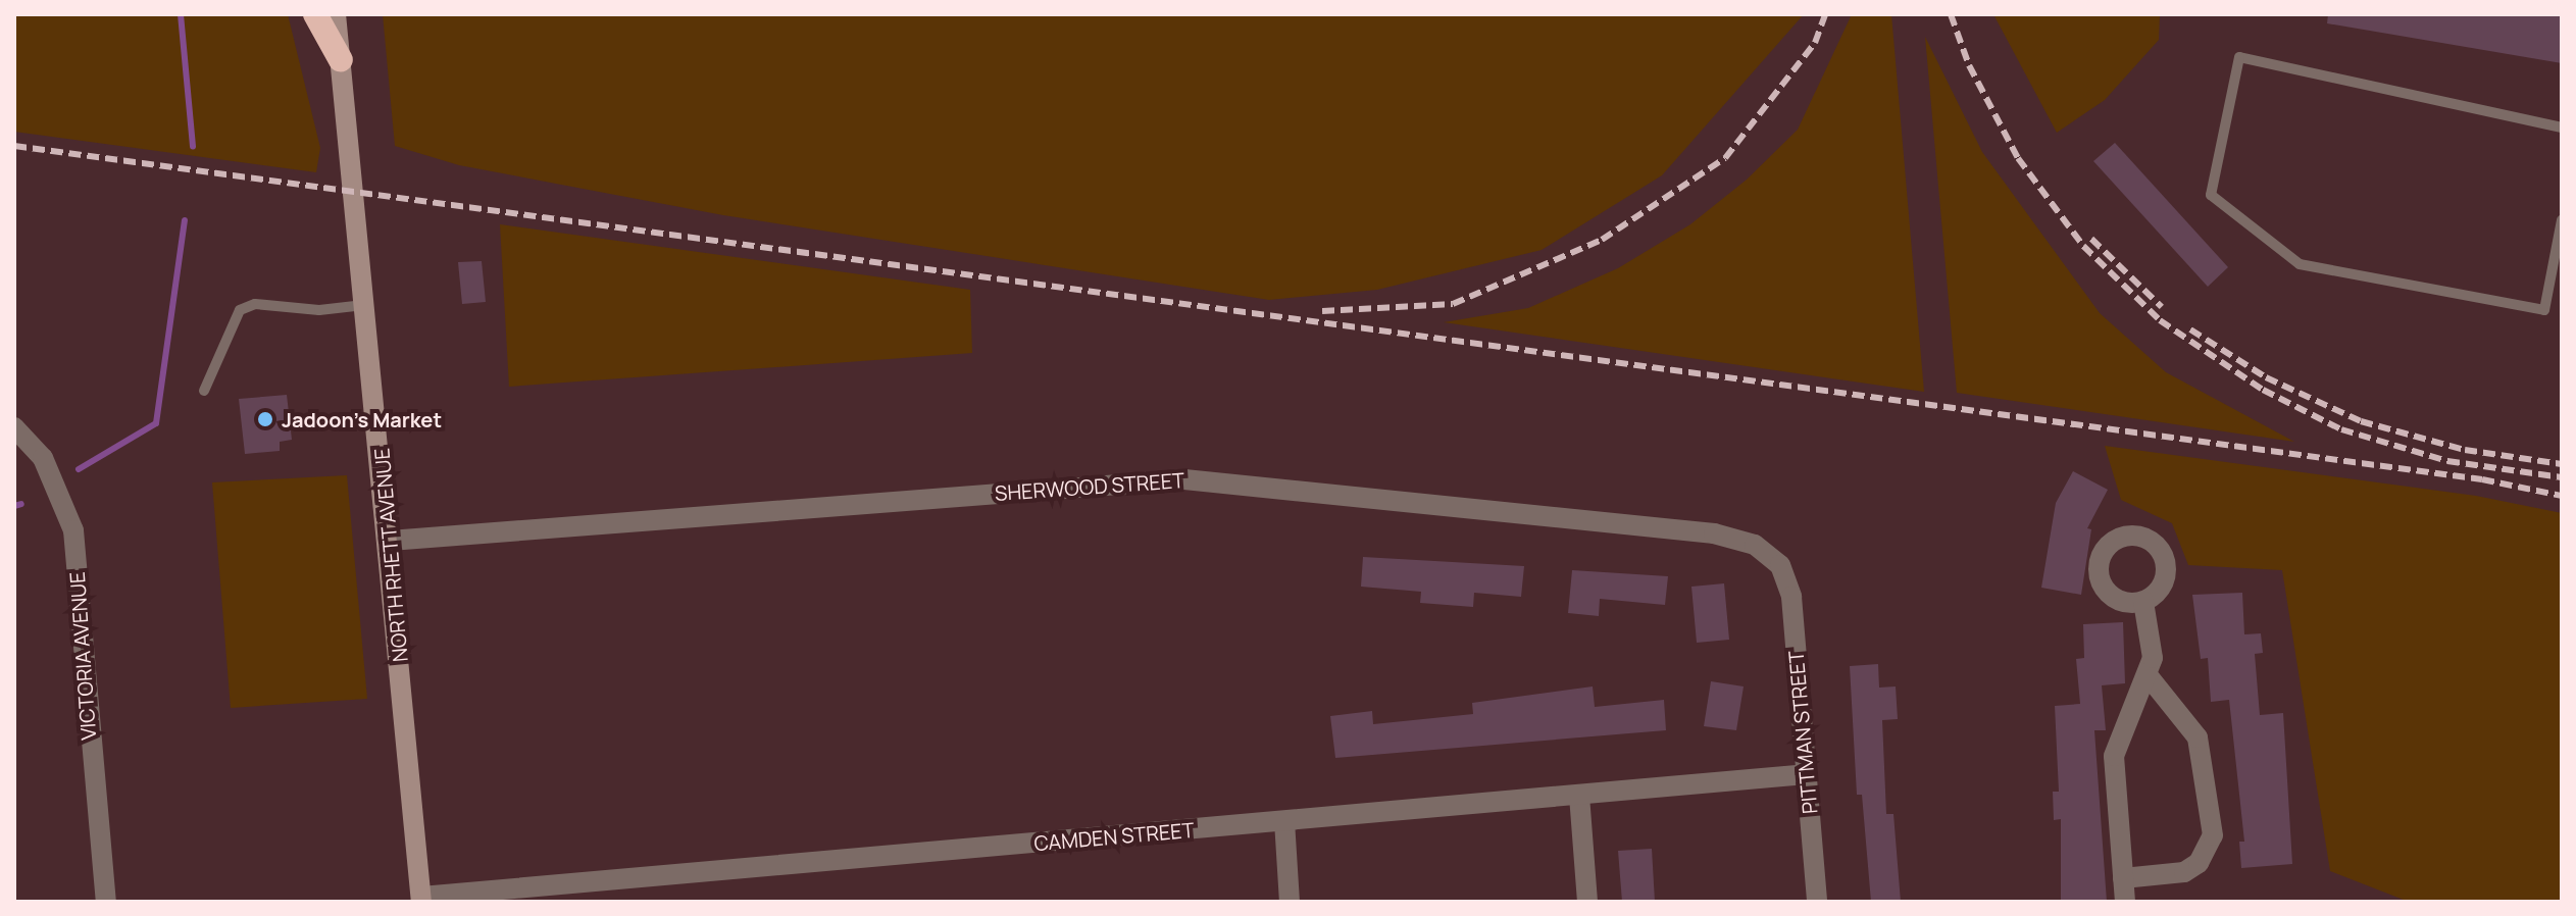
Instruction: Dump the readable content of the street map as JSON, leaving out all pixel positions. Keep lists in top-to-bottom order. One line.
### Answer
{"streets":{"main road":["NORTH RHETT AVENUE"],"street":["SHERWOOD STREET","VICTORIA AVENUE","PITTMAN STREET","CAMDEN STREET"]},"crossings":[["SHERWOOD STREET","NORTH RHETT AVENUE"],["SHERWOOD STREET","PITTMAN STREET"],["NORTH RHETT AVENUE","CAMDEN STREET"],["PITTMAN STREET","CAMDEN STREET"]],"places":["Jadoon's Market"]}
